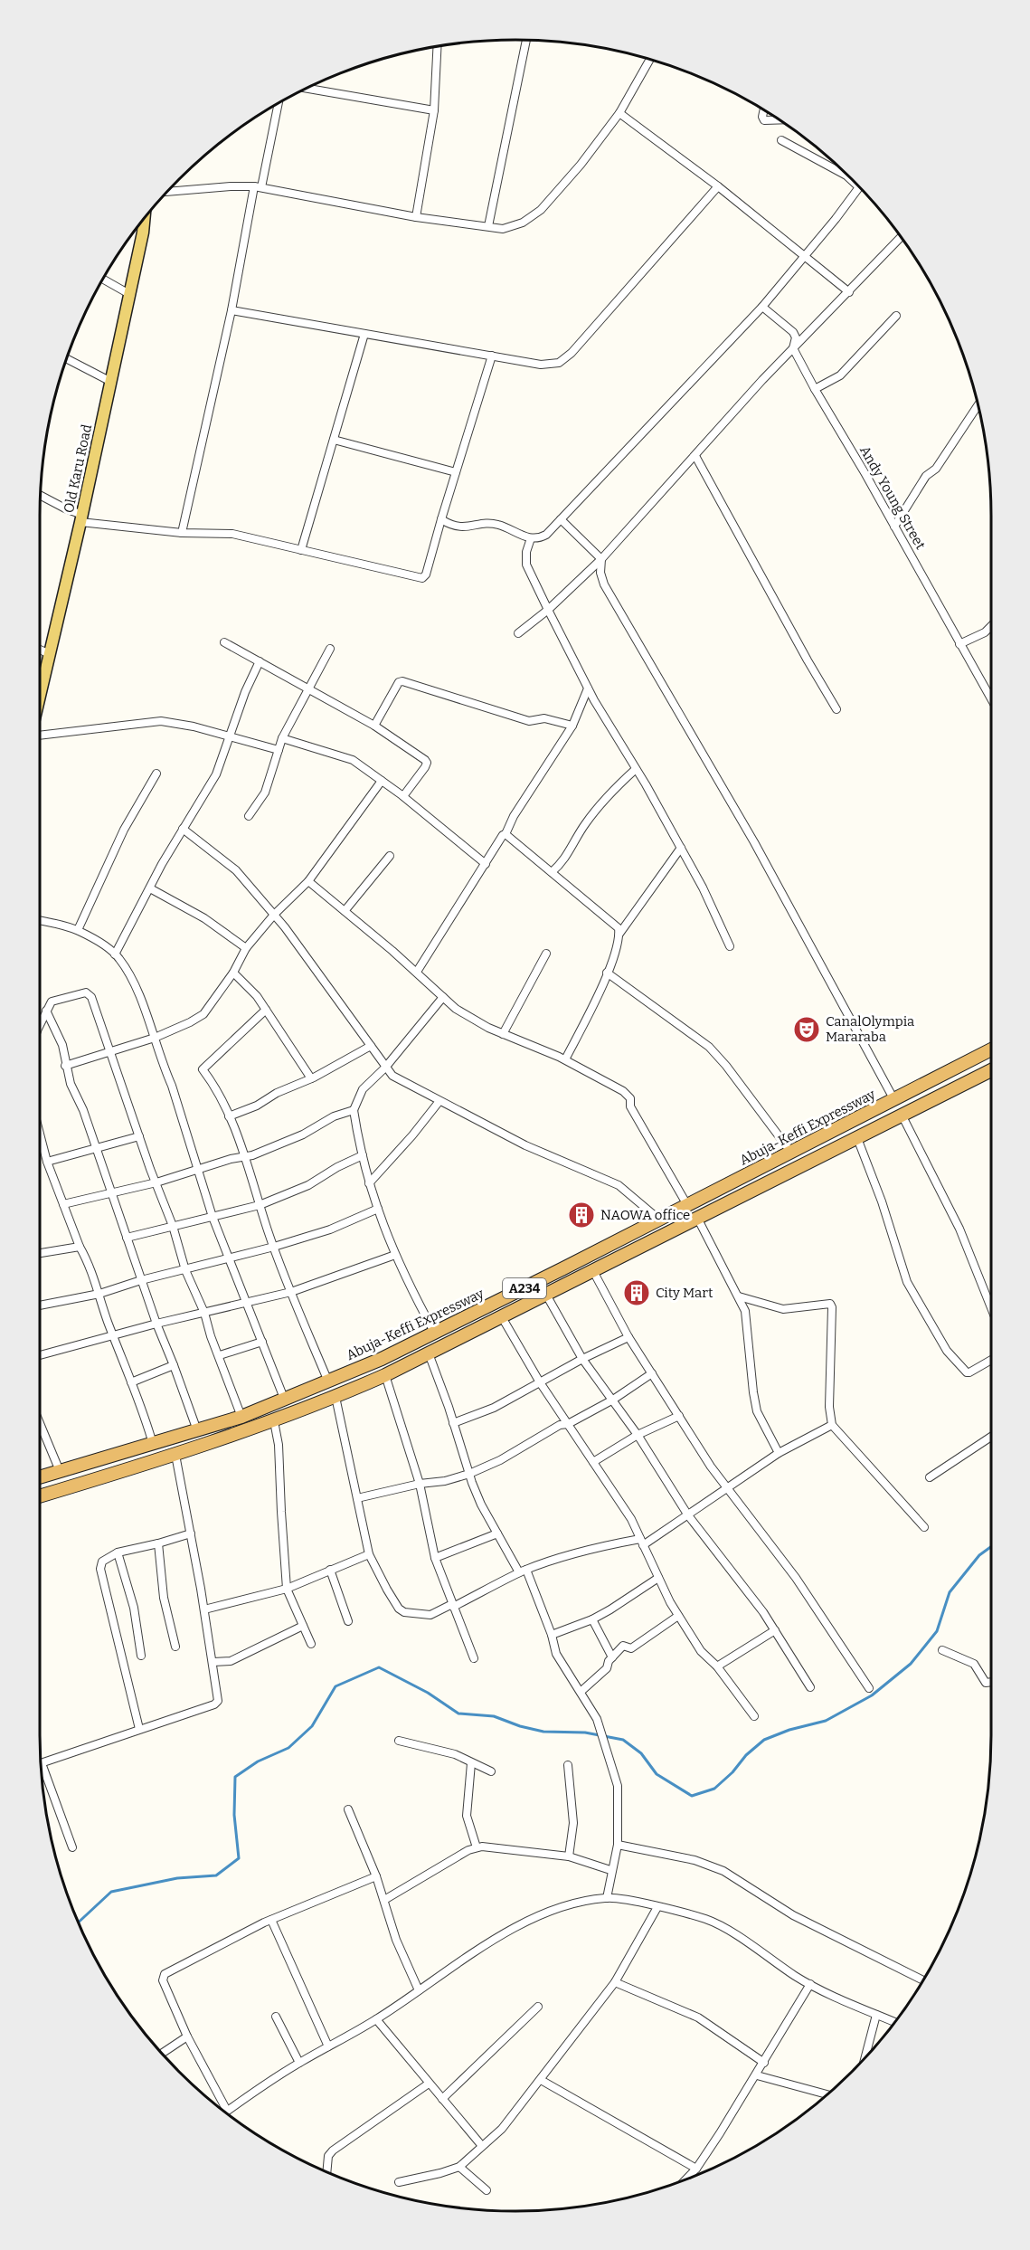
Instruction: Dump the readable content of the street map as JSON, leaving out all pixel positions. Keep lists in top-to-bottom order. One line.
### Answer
{"streets":{"highway":["Abuja-Keffi Expressway","A234"],"main road":["Old Karu Road"],"street":["Andy Young Street"]},"places":{"theatre":["CanalOlympia Mararaba"],"building":["NAOWA office","City Mart"]}}
